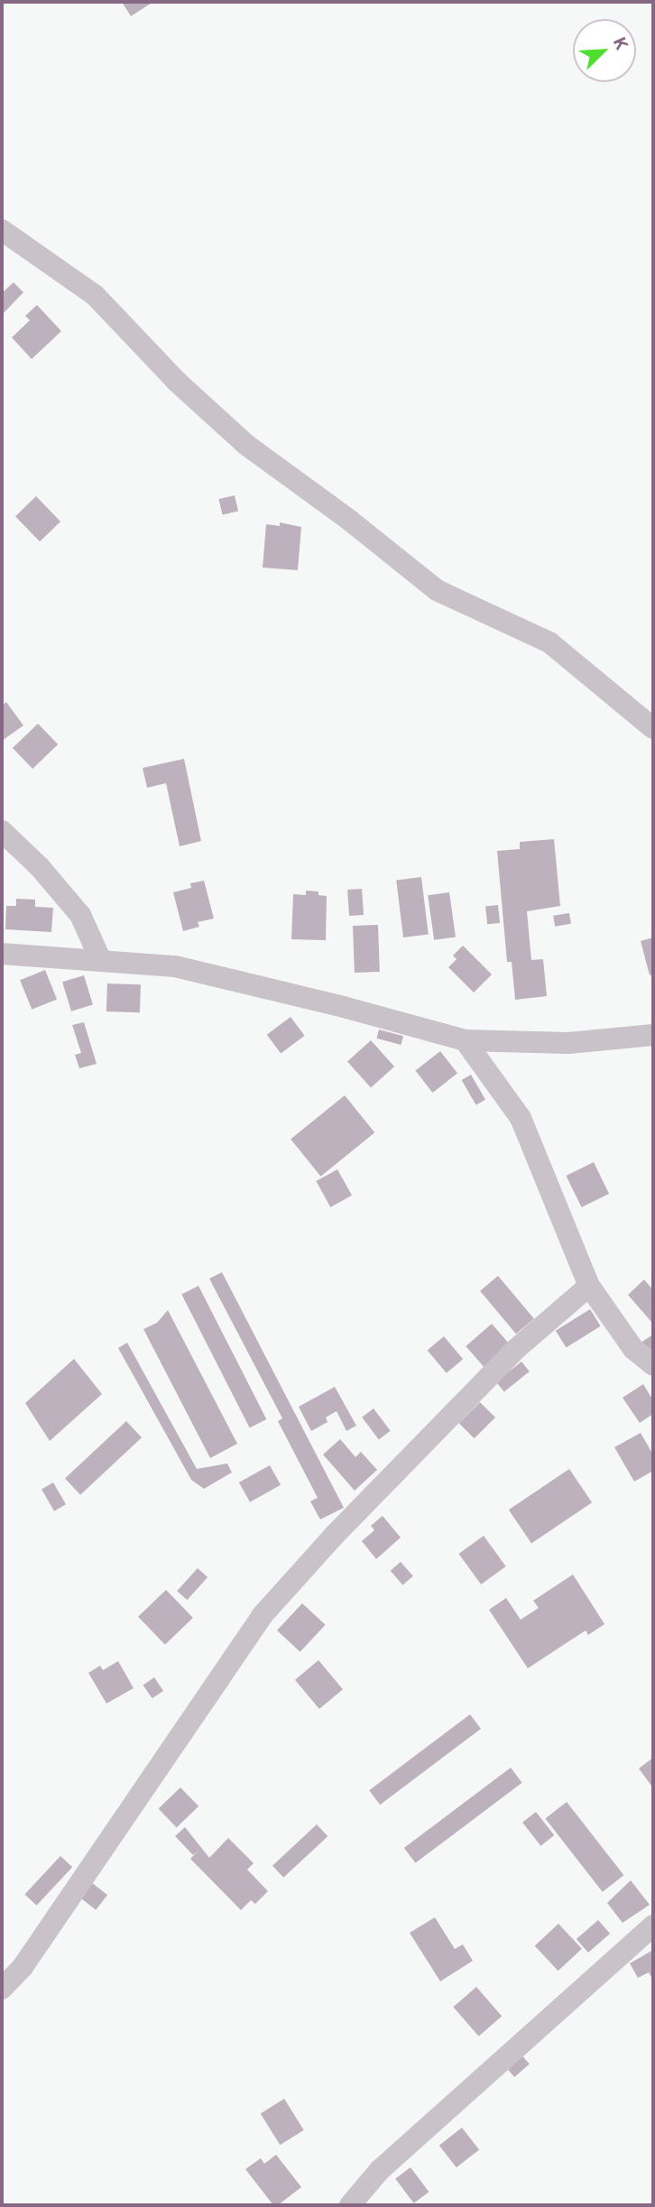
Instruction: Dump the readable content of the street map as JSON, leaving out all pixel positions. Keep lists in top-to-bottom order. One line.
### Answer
{"north":"top right"}
